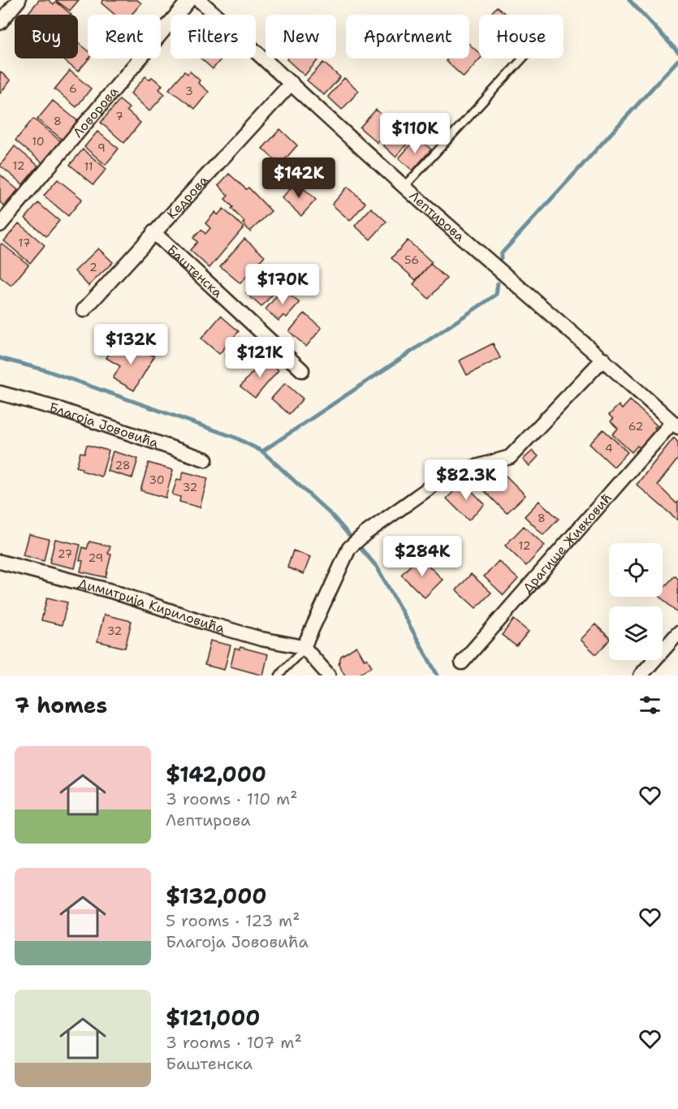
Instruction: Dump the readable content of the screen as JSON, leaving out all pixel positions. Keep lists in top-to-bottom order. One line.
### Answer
{"streets":{"street":["Ловорова","Кедрова","Лептирова","Баштенска","Благоја Јововића","Драгише Живковић","Димитрија Кириловића"]},"crossings":[["Кедрова","Лептирова"],["Кедрова","Баштенска"],["Лептирова","Драгише Живковић"]],"house_numbers":["6","3","7","8","10","9","12","11","17","56","2","62","4","28","30","32","8","12","27","29","32"],"page":{"chip":["Buy","Rent","Filters","New","Apartment","House"],"price":["$110K","$142K","$170K","$132K","$121K","$82.3K","$284K"],"heading":"7 homes","list":[{"name":"$142,000","note":"3 rooms · 110 m² · Лептирова"},{"name":"$132,000","note":"5 rooms · 123 m² · Благоја Јововића"},{"name":"$121,000","note":"3 rooms · 107 m² · Баштенска"}]}}
